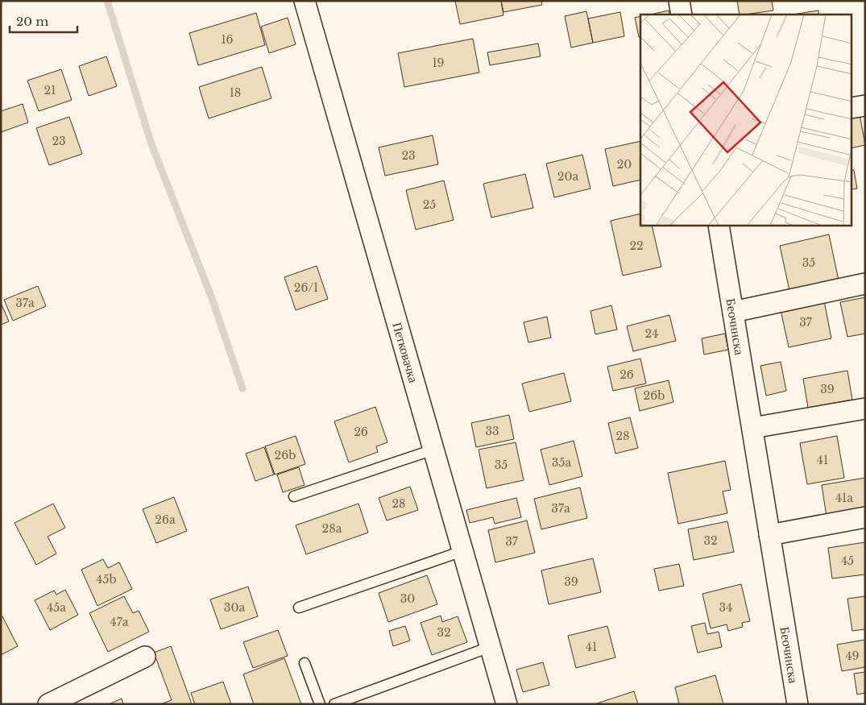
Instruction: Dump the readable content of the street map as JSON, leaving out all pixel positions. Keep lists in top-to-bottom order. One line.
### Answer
{"streets":{"street":["Беочинска","Петковачка"]},"house_numbers":["16","19","21","18","23","23","20","20a","25","22","35","26/1","37a","37","24","26","39","26b","33","26","28","26b","41","35a","35","41a","28","37a","26a","28a","32","37","45","45b","39","30","45a","30a","34","47a","32","41","49"],"scale_bar":"20 m"}
